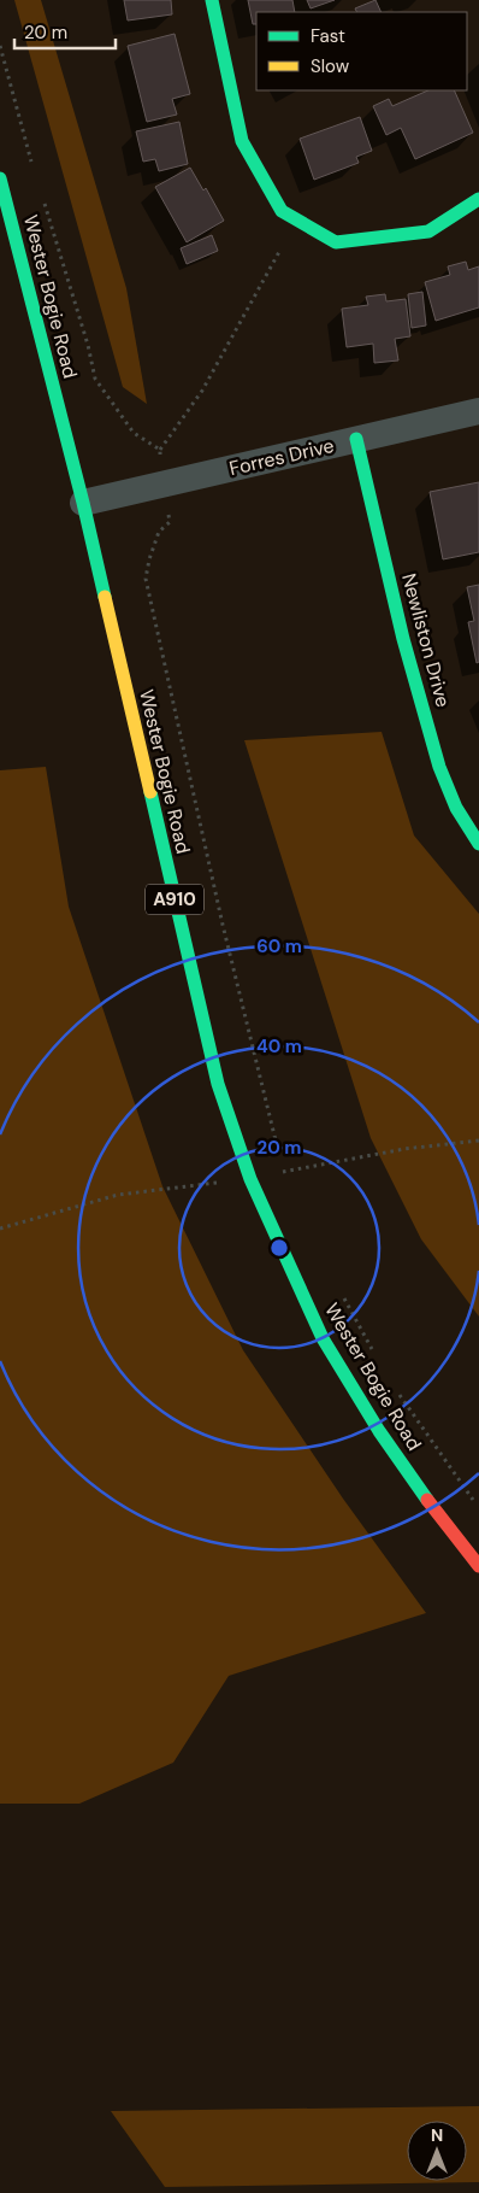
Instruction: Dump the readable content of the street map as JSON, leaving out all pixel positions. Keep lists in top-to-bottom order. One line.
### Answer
{"streets":{"main road":["Wester Bogie Road","Newliston Drive","A910"],"street":["Forres Drive"]},"crossings":[["Wester Bogie Road","Forres Drive"],["Forres Drive","Newliston Drive"]],"legend":["Fast","Slow"],"scale_bar":"20 m","north":"top","rings":["60 m","40 m","20 m"]}
